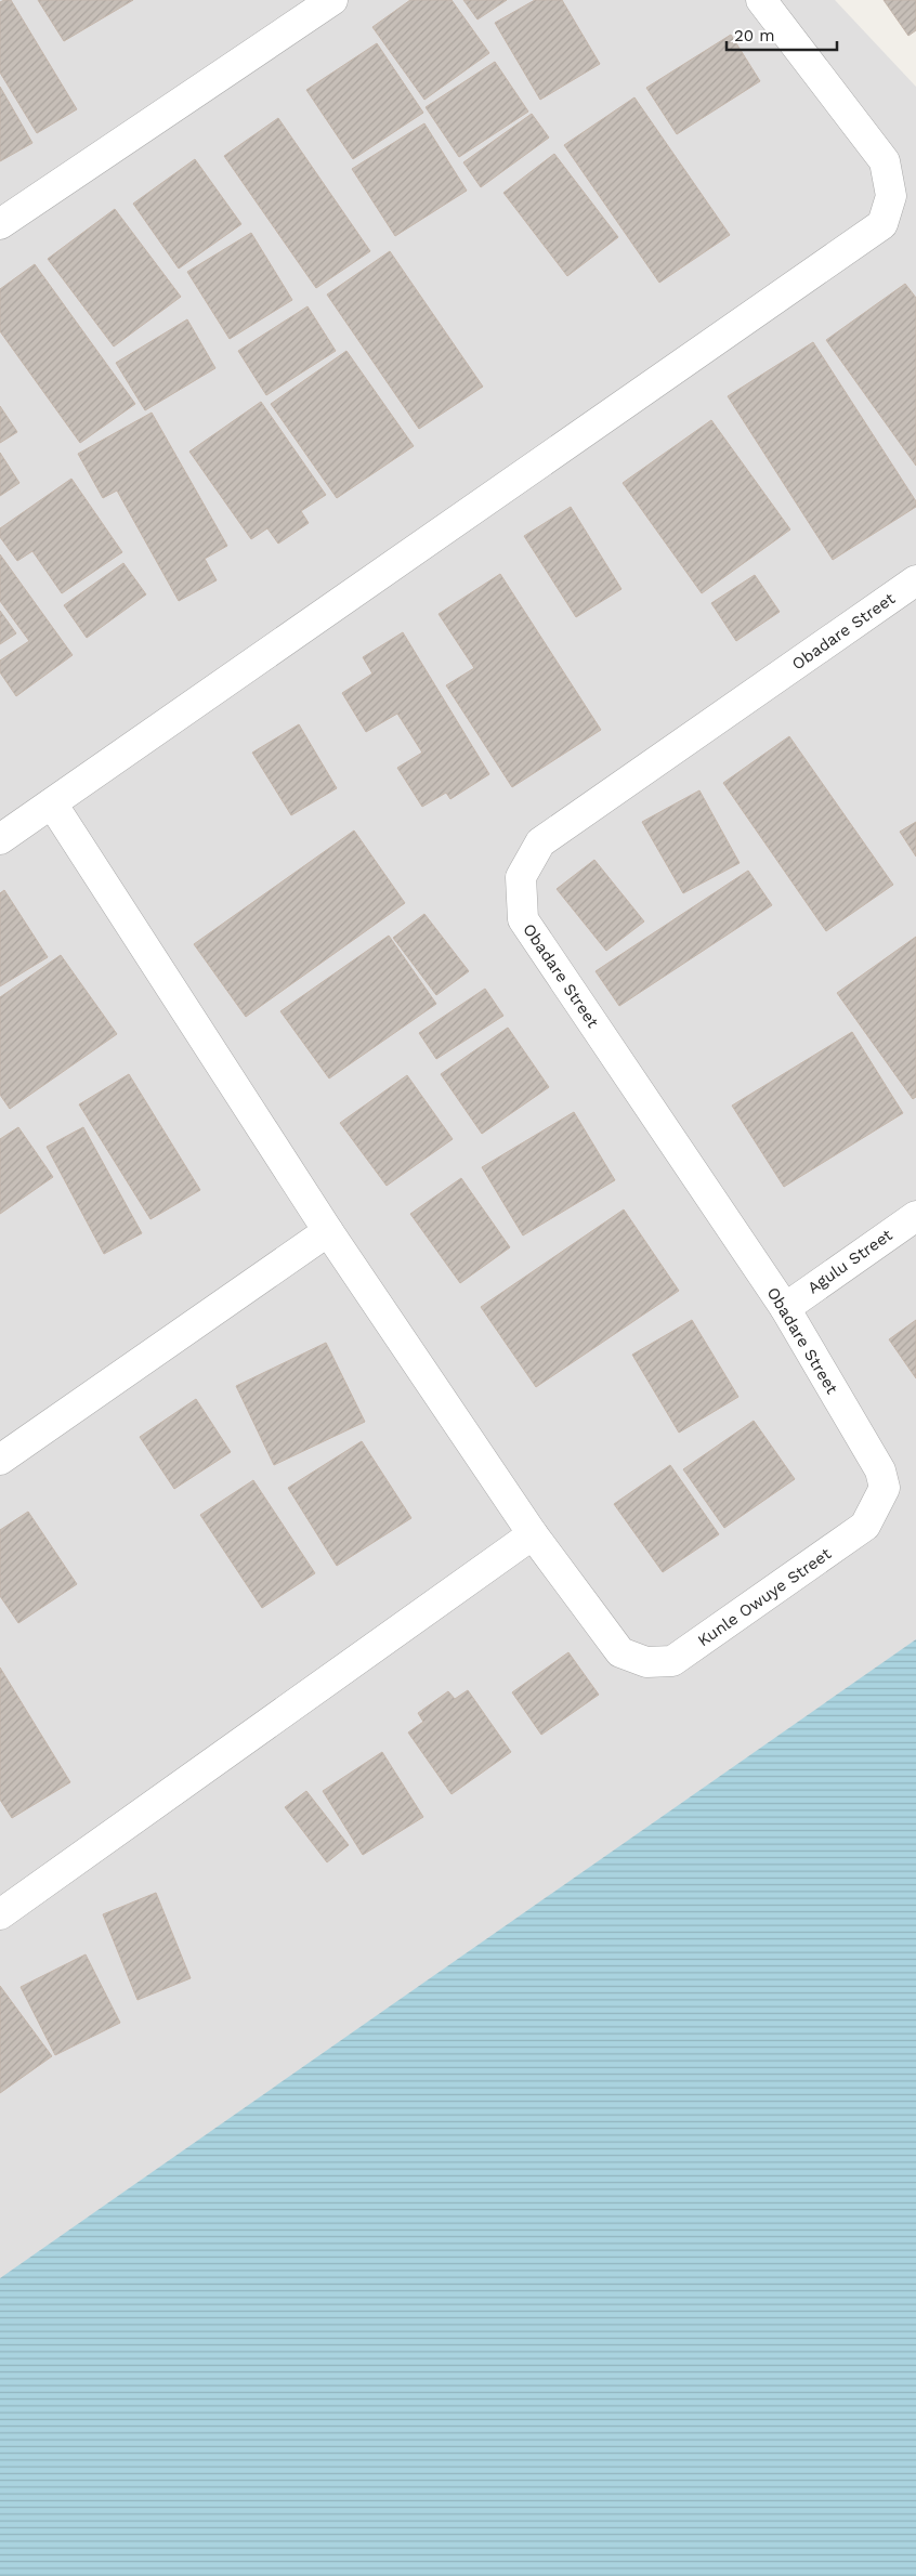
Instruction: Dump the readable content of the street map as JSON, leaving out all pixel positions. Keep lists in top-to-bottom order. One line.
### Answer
{"streets":{"street":["Obadare Street","Agulu Street","Kunle Owuye Street"]},"crossings":[["Obadare Street","Agulu Street"],["Obadare Street","Kunle Owuye Street"]],"scale_bar":"20 m"}
